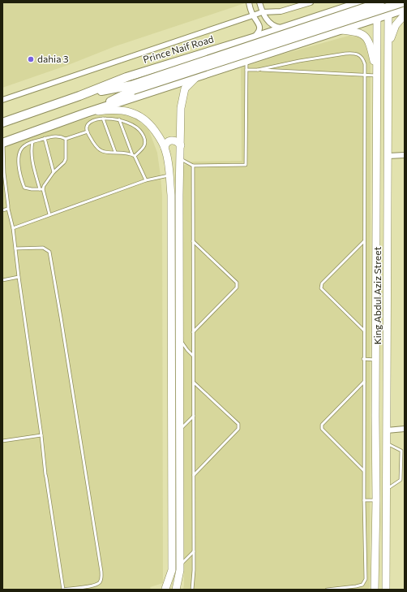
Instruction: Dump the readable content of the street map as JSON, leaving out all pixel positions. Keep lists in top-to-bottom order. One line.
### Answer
{"streets":{"main road":["Prince Naif Road"],"street":["King Abdul Aziz Street"]},"places":["dahia 3"]}
